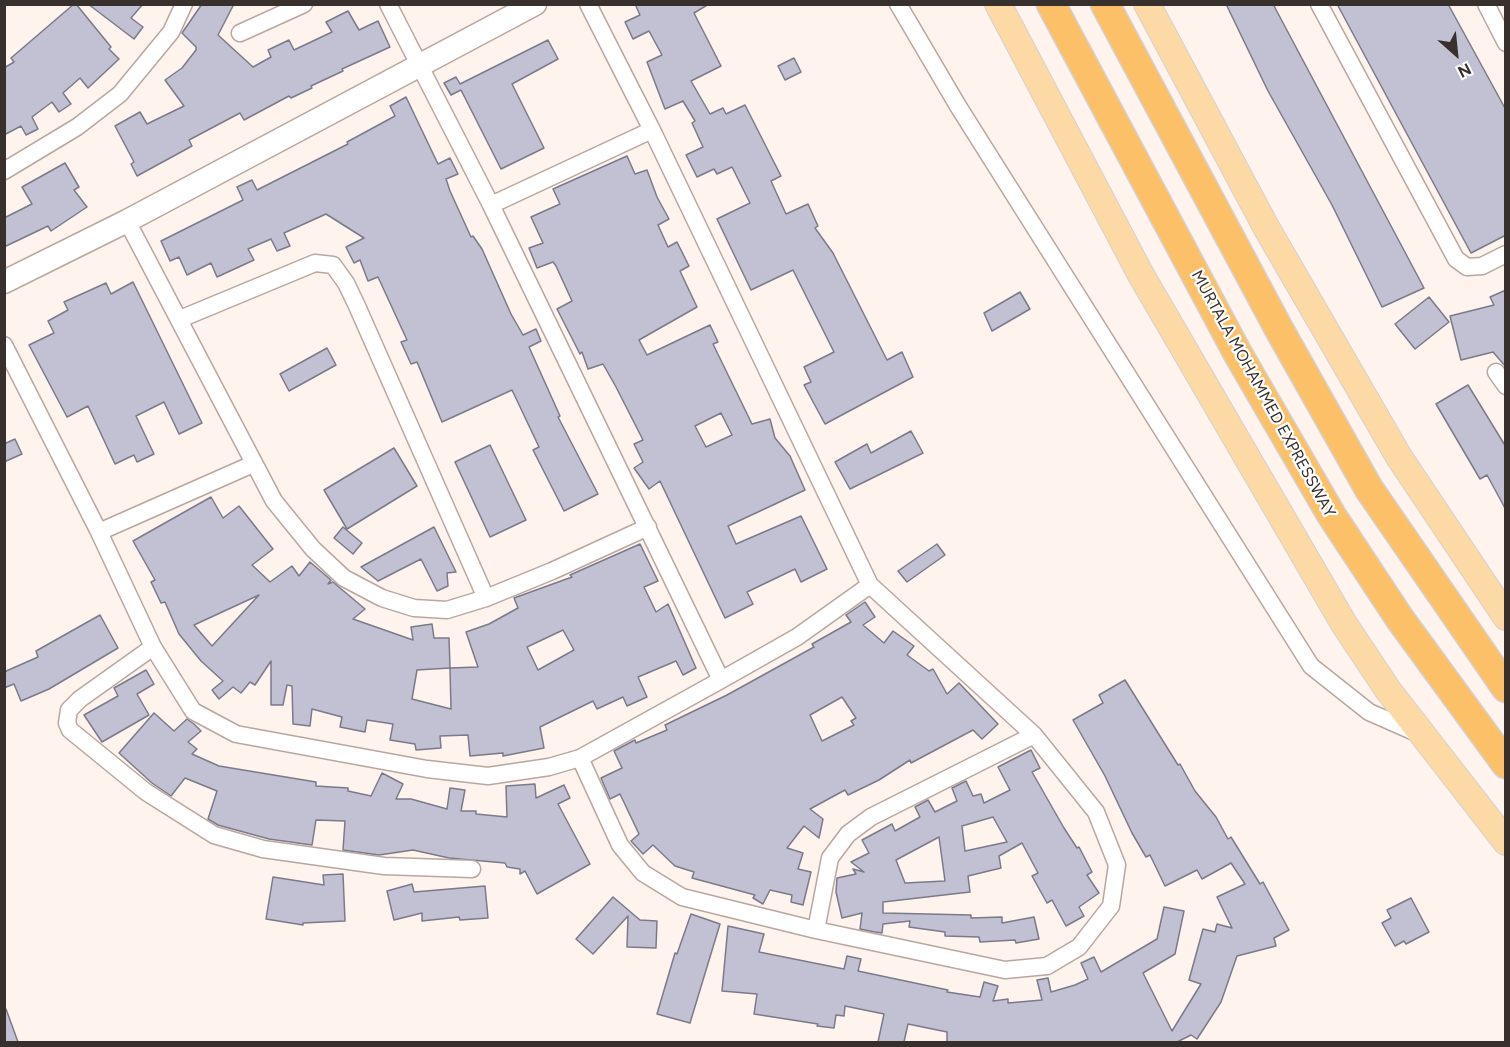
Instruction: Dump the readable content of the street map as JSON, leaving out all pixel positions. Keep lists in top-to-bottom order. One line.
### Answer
{"streets":{"highway":["MURTALA MOHAMMED EXPRESSWAY"]},"north":"bottom right"}
